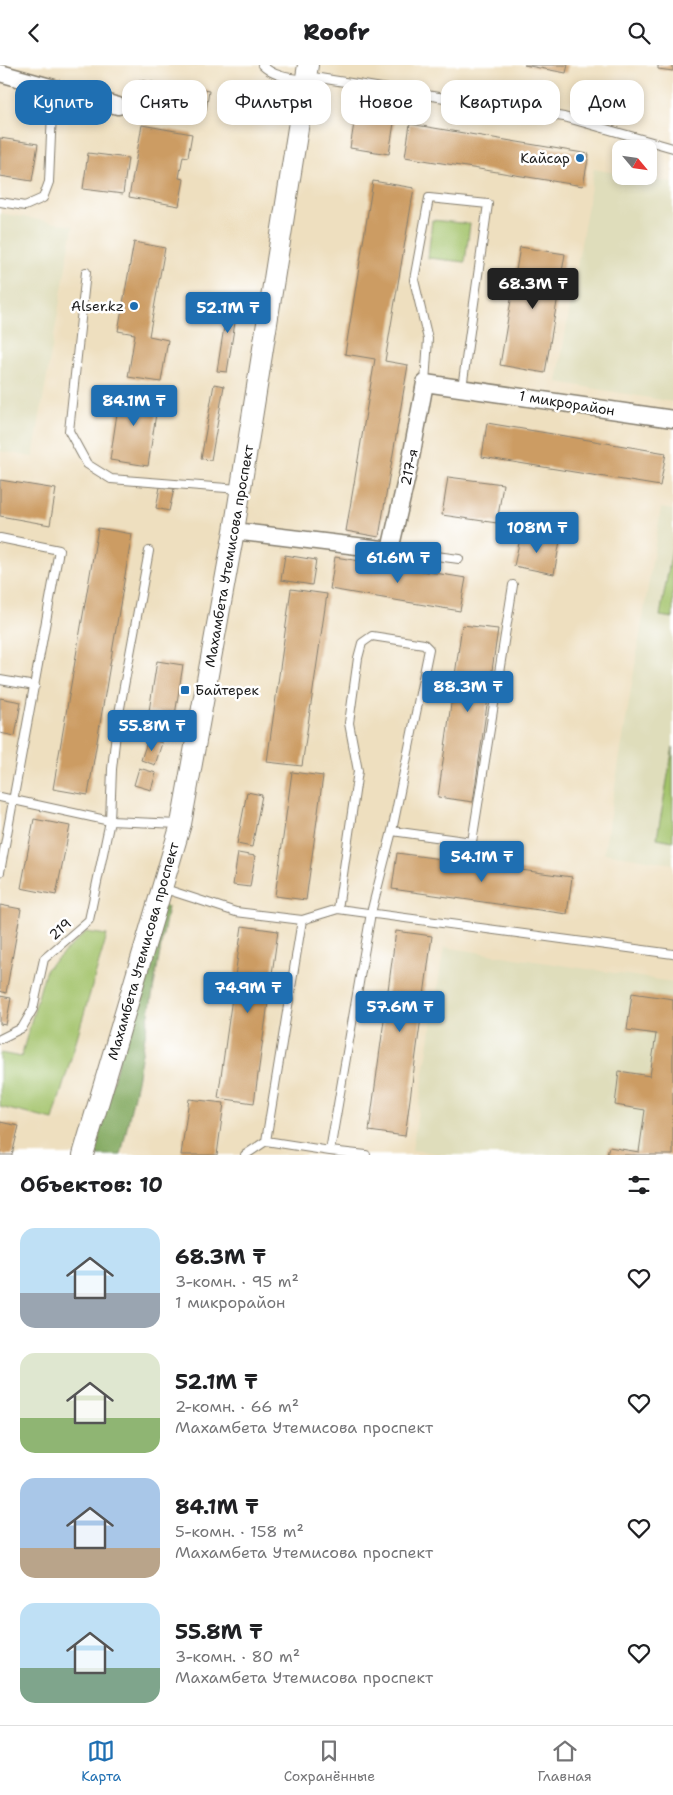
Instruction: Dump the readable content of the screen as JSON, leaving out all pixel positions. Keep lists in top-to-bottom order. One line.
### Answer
{"streets":{"street":["1 микрорайон","217-я","Махамбета Утемисова проспект"],"lane":["219"]},"crossings":[["1 микрорайон","217-я"]],"places":{"other":["Кайсар","Alser.kz"],"transit":["Байтерек"]},"north":"bottom right","page":{"header":"Roofr","chip":["Купить","Снять","Фильтры","Новое","Квартира","Дом"],"price":["68.3M ₸","52.1M ₸","84.1M ₸","108M ₸","61.6M ₸","88.3M ₸","55.8M ₸","54.1M ₸","74.9M ₸","57.6M ₸"],"heading":"Объектов: 10","list":[{"name":"68.3M ₸","note":"3-комн. · 95 m² · 1 микрорайон"},{"name":"52.1M ₸","note":"2-комн. · 66 m² · Махамбета Утемисова проспект"},{"name":"84.1M ₸","note":"5-комн. · 158 m² · Махамбета Утемисова проспект"},{"name":"55.8M ₸","note":"3-комн. · 80 m² · Махамбета Утемисова проспект"}],"tabs":["Карта","Сохранённые","Главная"]}}
